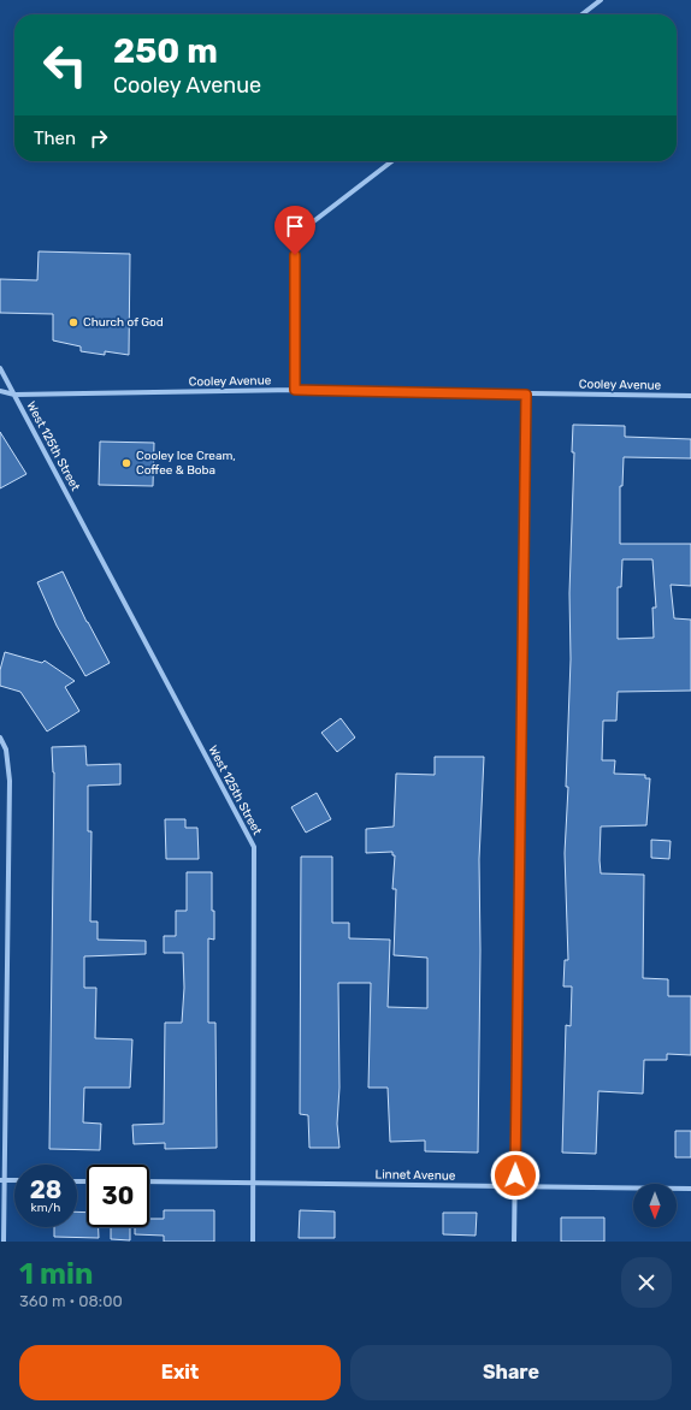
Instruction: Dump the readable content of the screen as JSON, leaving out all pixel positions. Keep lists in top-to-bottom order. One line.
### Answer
{"streets":{"street":["Cooley Avenue","West 125th Street","Linnet Avenue"]},"crossings":[["Cooley Avenue","West 125th Street"],["West 125th Street","Linnet Avenue"]],"places":["Church of God","Cooley Ice Cream, Coffee & Boba"],"north":"bottom","page":{"turn":["250 m","Cooley Avenue"],"then":"Then","speed":"28 km/h","limit":"30","heading":["1 min","360 m · 08:00"],"buttons":["Exit","Share"]}}
